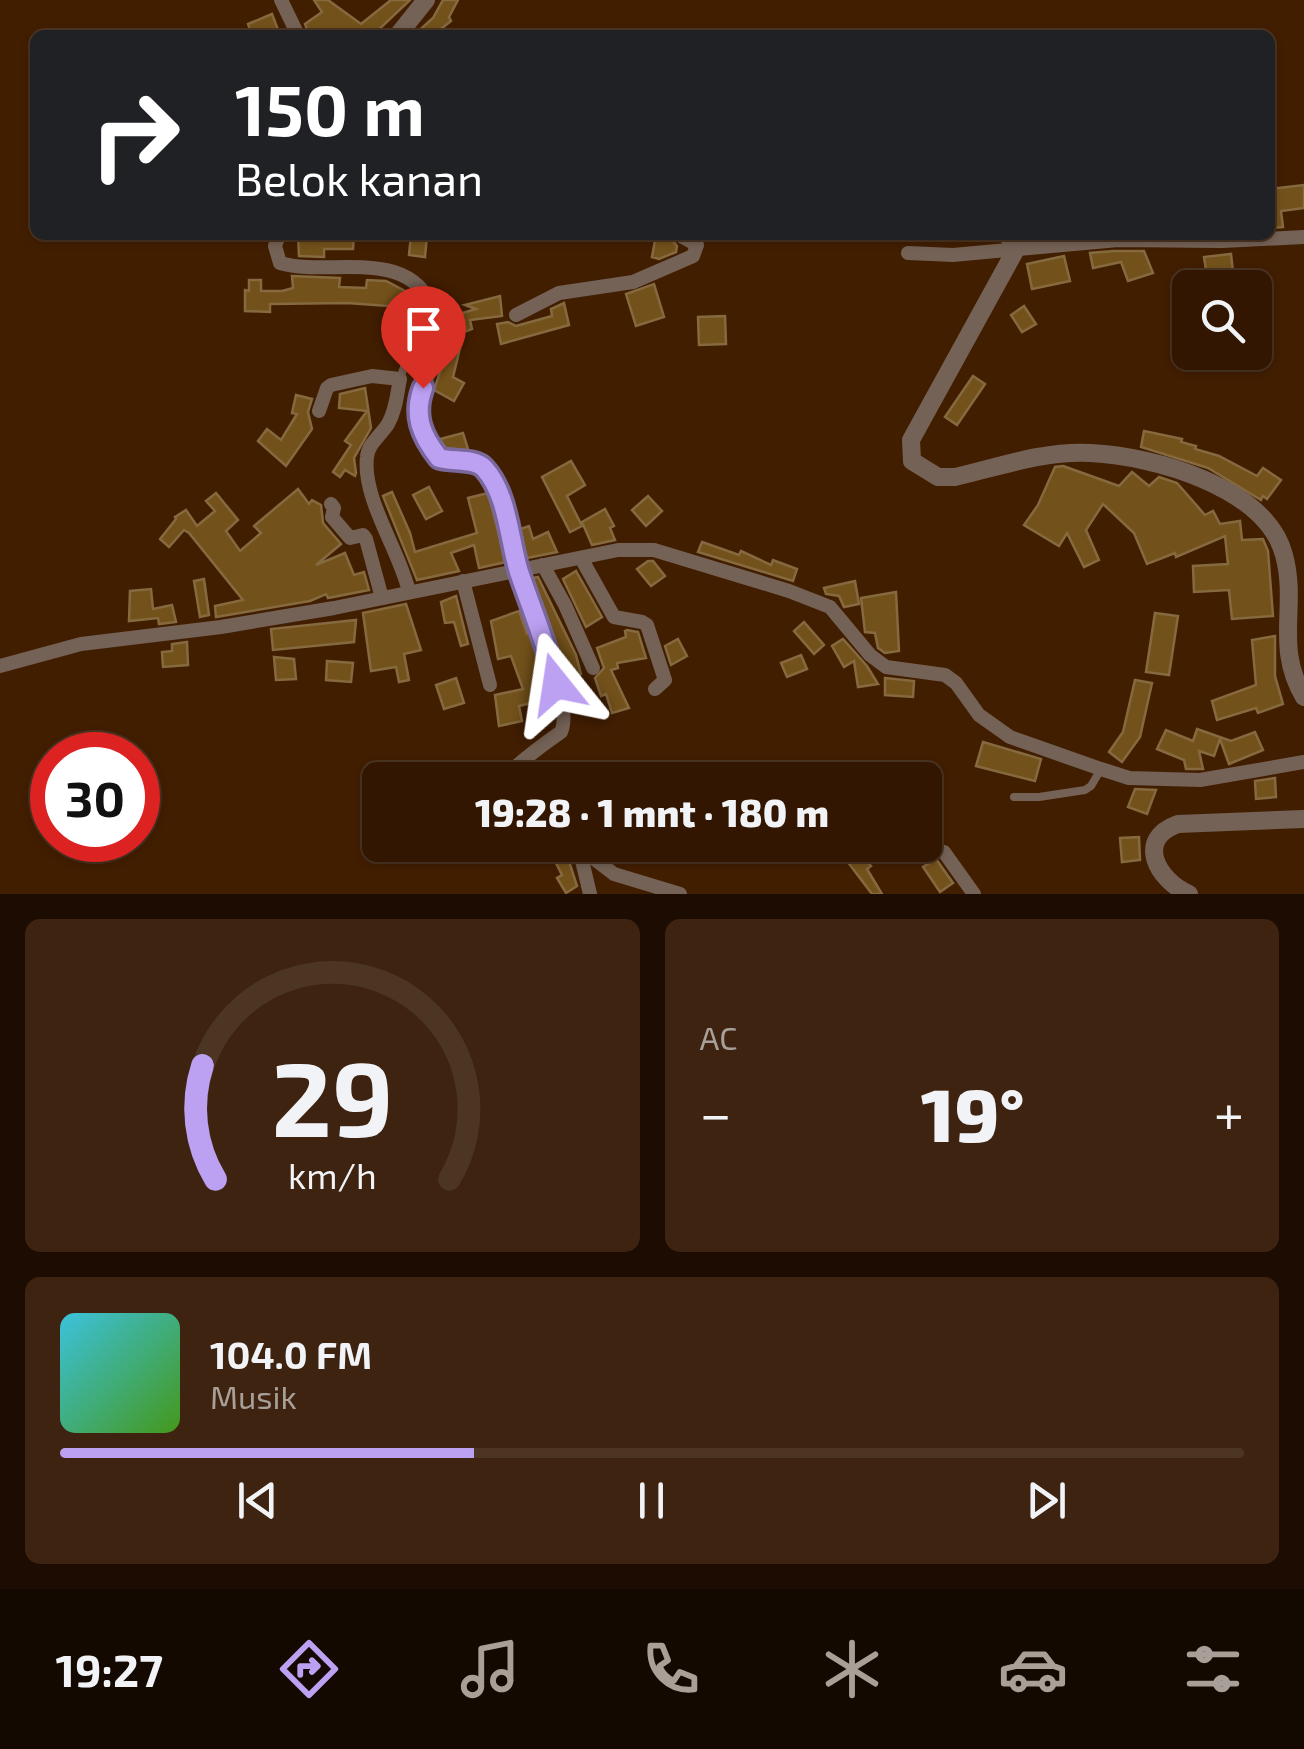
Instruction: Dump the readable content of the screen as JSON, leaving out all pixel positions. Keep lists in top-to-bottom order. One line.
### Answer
{"page":{"turn":["150 m","Belok kanan"],"limit":"30","trip":"19:28 · 1 mnt · 180 m","tile":"AC","heat":["−","19°","+"],"song":["104.0 FM","Musik"],"tabs":"19:27","gauge":["29","km/h"]}}
